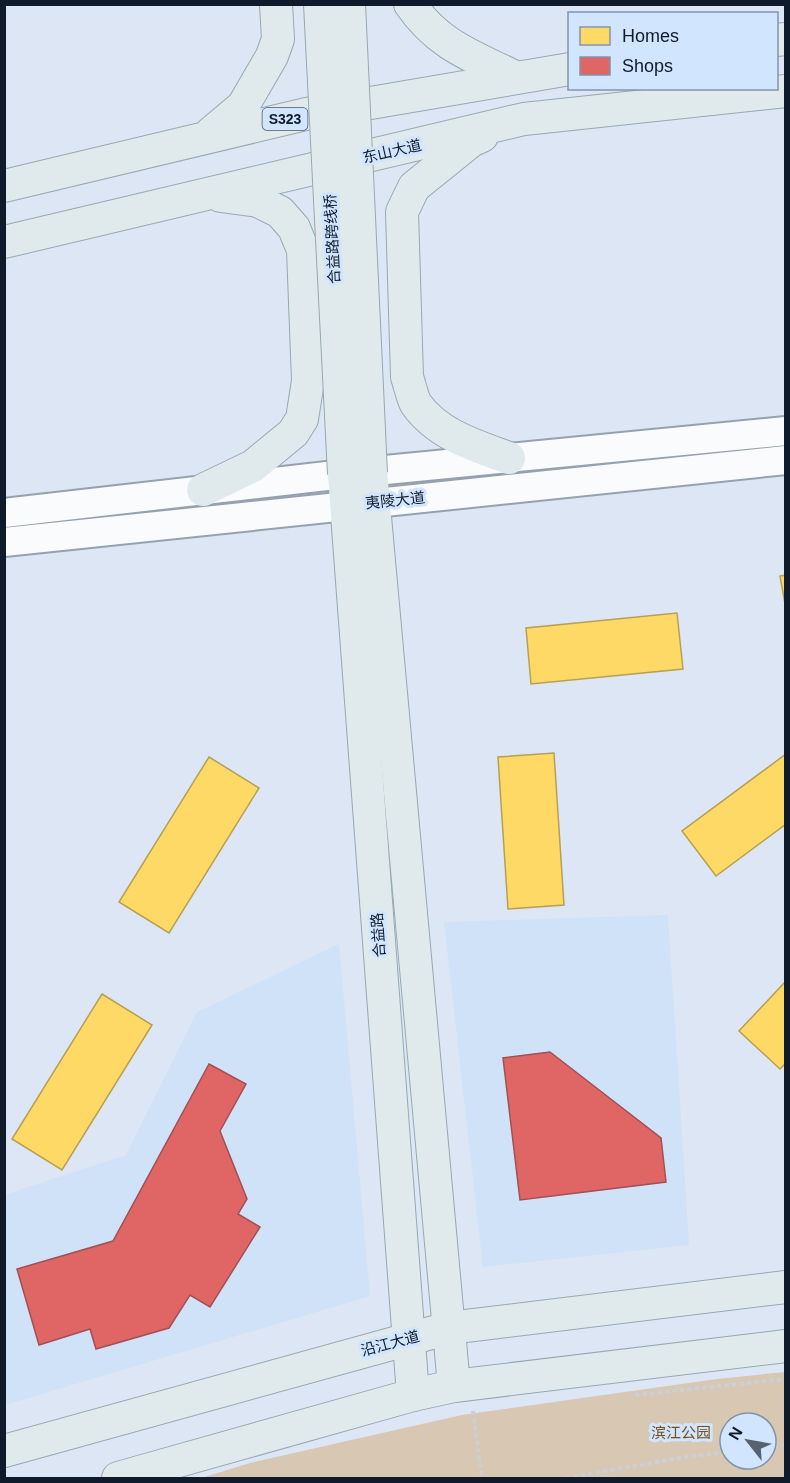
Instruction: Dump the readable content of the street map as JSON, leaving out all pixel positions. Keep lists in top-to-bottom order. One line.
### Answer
{"streets":{"main road":["S323","东山大道","合益路跨线桥","夷陵大道","合益路","沿江大道"]},"crossings":[["合益路跨线桥","夷陵大道"],["合益路跨线桥","合益路"],["夷陵大道","合益路"],["合益路","沿江大道"]],"parks":["滨江公园"],"legend":["Homes","Shops"],"north":"top left"}
